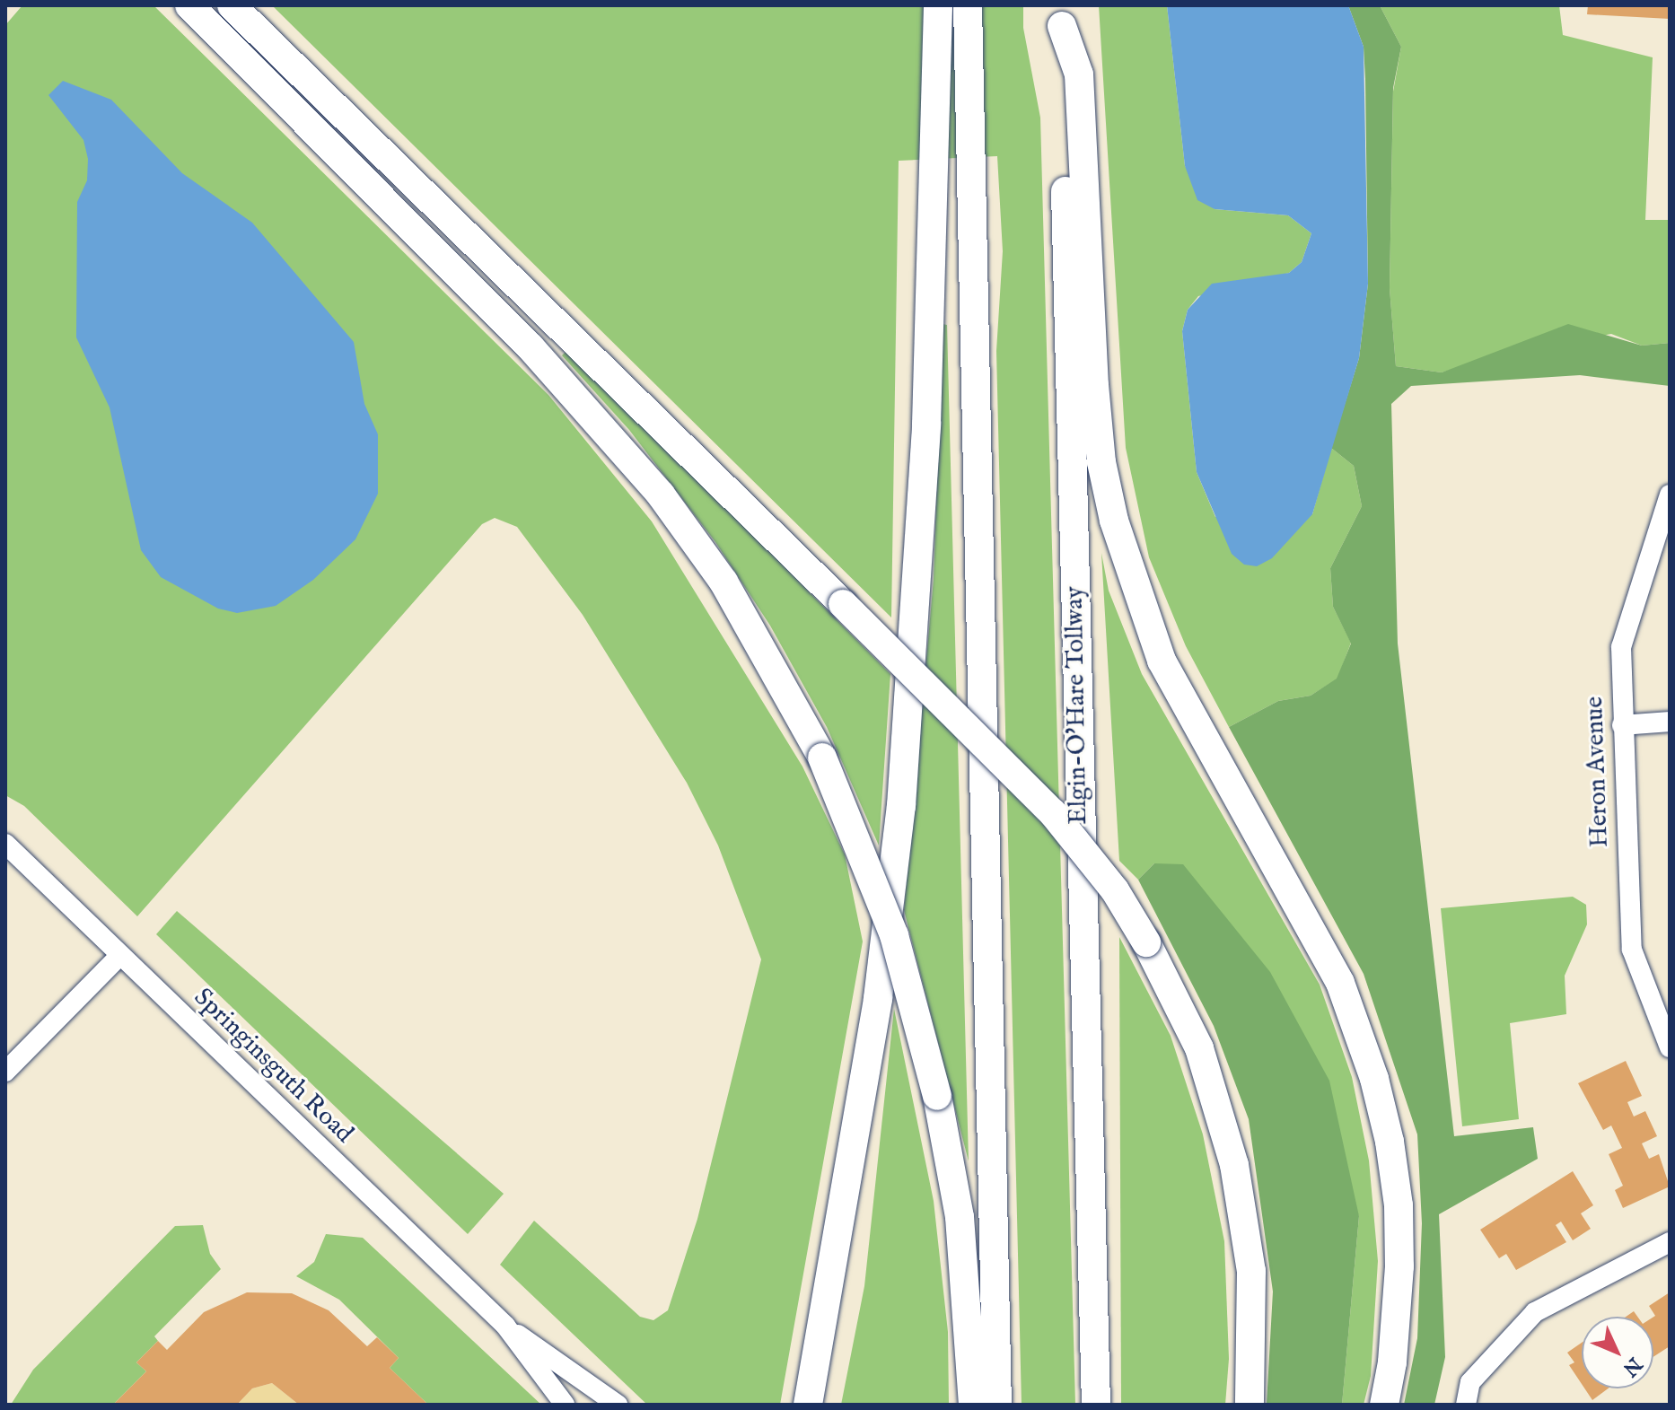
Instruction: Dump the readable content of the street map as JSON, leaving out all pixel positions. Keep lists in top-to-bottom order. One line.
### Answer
{"streets":{"highway":["Elgin-O'Hare Tollway"],"street":["Heron Avenue","Springinsguth Road"]},"north":"bottom right"}
